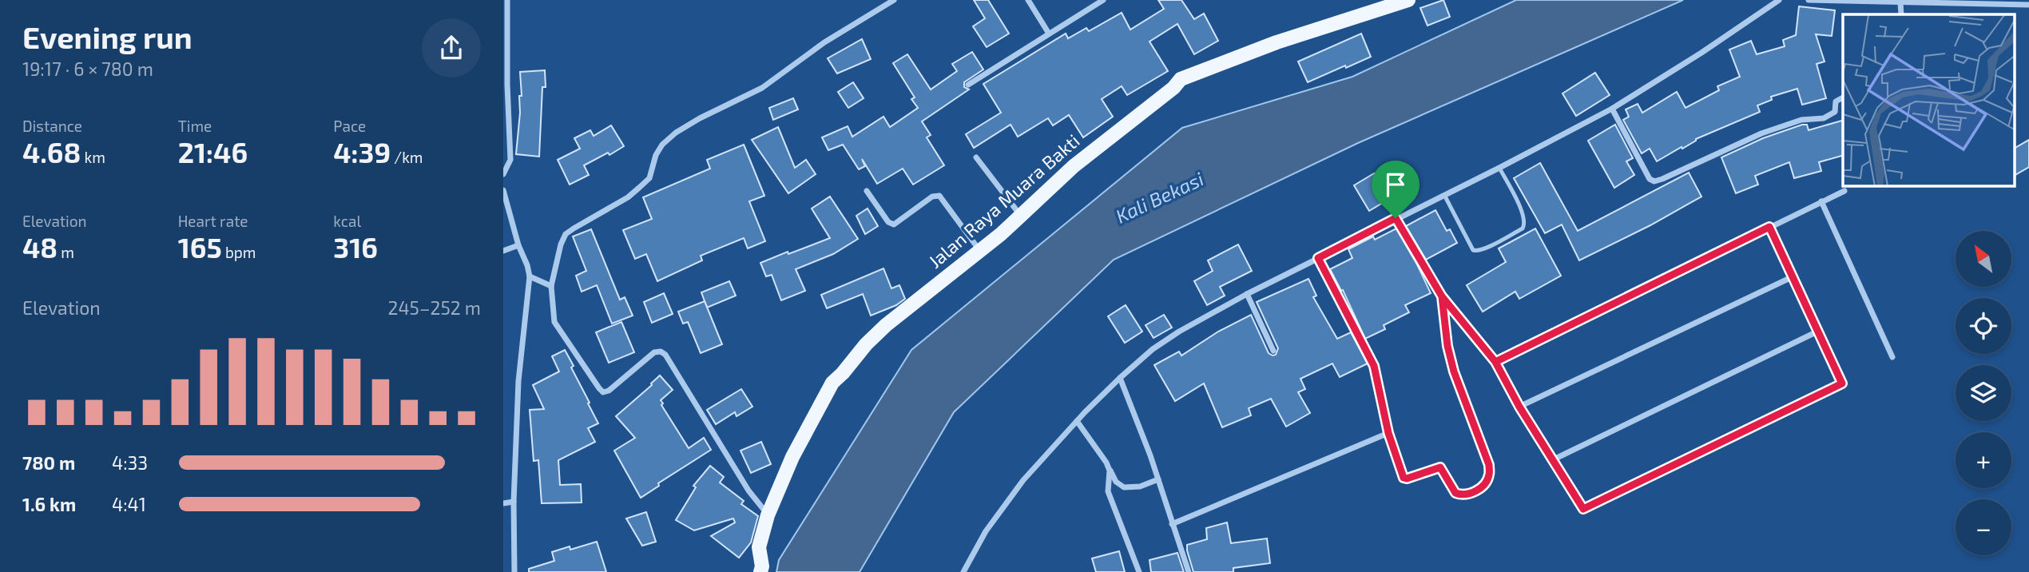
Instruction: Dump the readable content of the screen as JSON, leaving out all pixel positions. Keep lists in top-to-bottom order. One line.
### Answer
{"streets":{"main road":["Jalan Raya Muara Bakti"]},"water":["Kali Bekasi"],"north":"top left","page":{"heading":["Evening run","19:17 · 6 × 780 m"],"stats":[["Distance","4.68 km"],["Time","21:46"],["Pace","4:39 /km"],["Elevation","48 m"],["Heart rate","165 bpm"],["kcal","316"]],"map_buttons":["+","−"],"chart":["Elevation","245–252 m"],"list":[{"name":"780 m","note":"4:33"},{"name":"1.6 km","note":"4:41"}]}}
